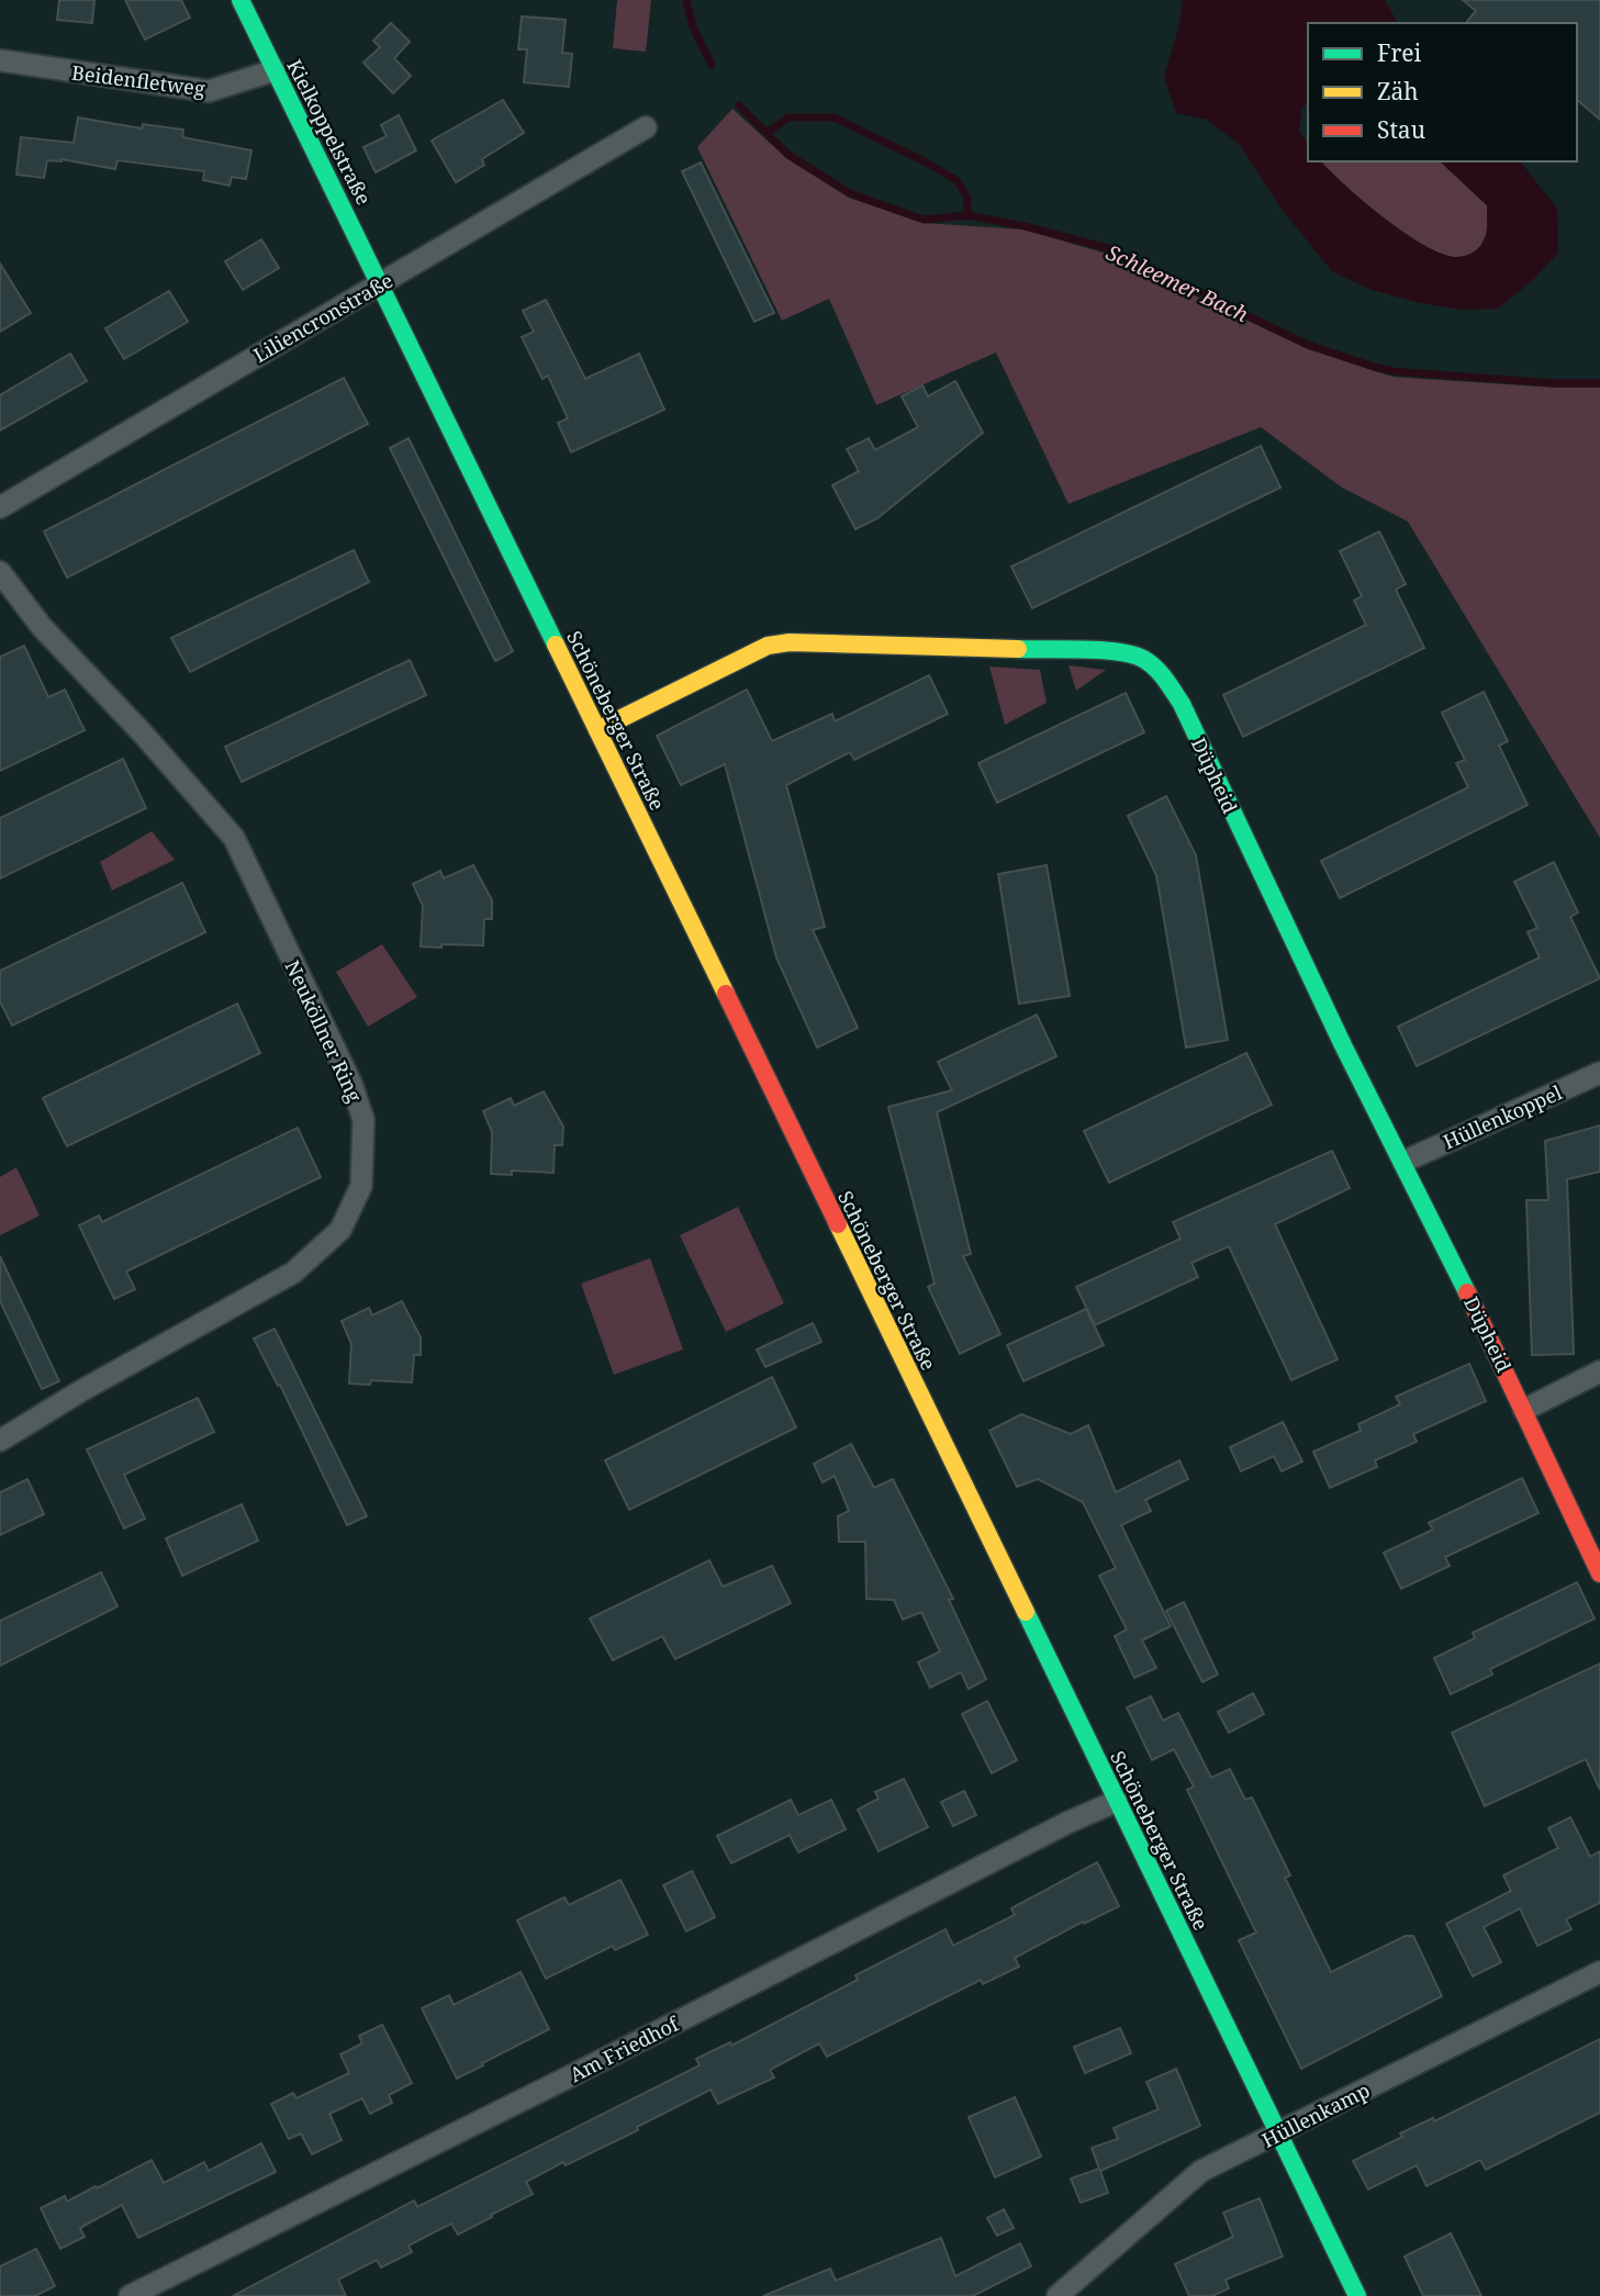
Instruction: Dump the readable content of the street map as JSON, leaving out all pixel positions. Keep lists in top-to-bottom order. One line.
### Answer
{"streets":{"street":["Beidenfletweg","Kielkoppelstraße","Liliencronstraße","Schöneberger Straße","Düpheid","Neuköllner Ring","Hüllenkoppel","Am Friedhof","Hüllenkamp"]},"crossings":[["Beidenfletweg","Kielkoppelstraße"],["Kielkoppelstraße","Liliencronstraße"],["Kielkoppelstraße","Schöneberger Straße"],["Liliencronstraße","Schöneberger Straße"],["Schöneberger Straße","Düpheid"],["Schöneberger Straße","Am Friedhof"],["Schöneberger Straße","Hüllenkamp"],["Düpheid","Hüllenkoppel"]],"water":["Schleemer Bach"],"legend":["Frei","Zäh","Stau"]}
